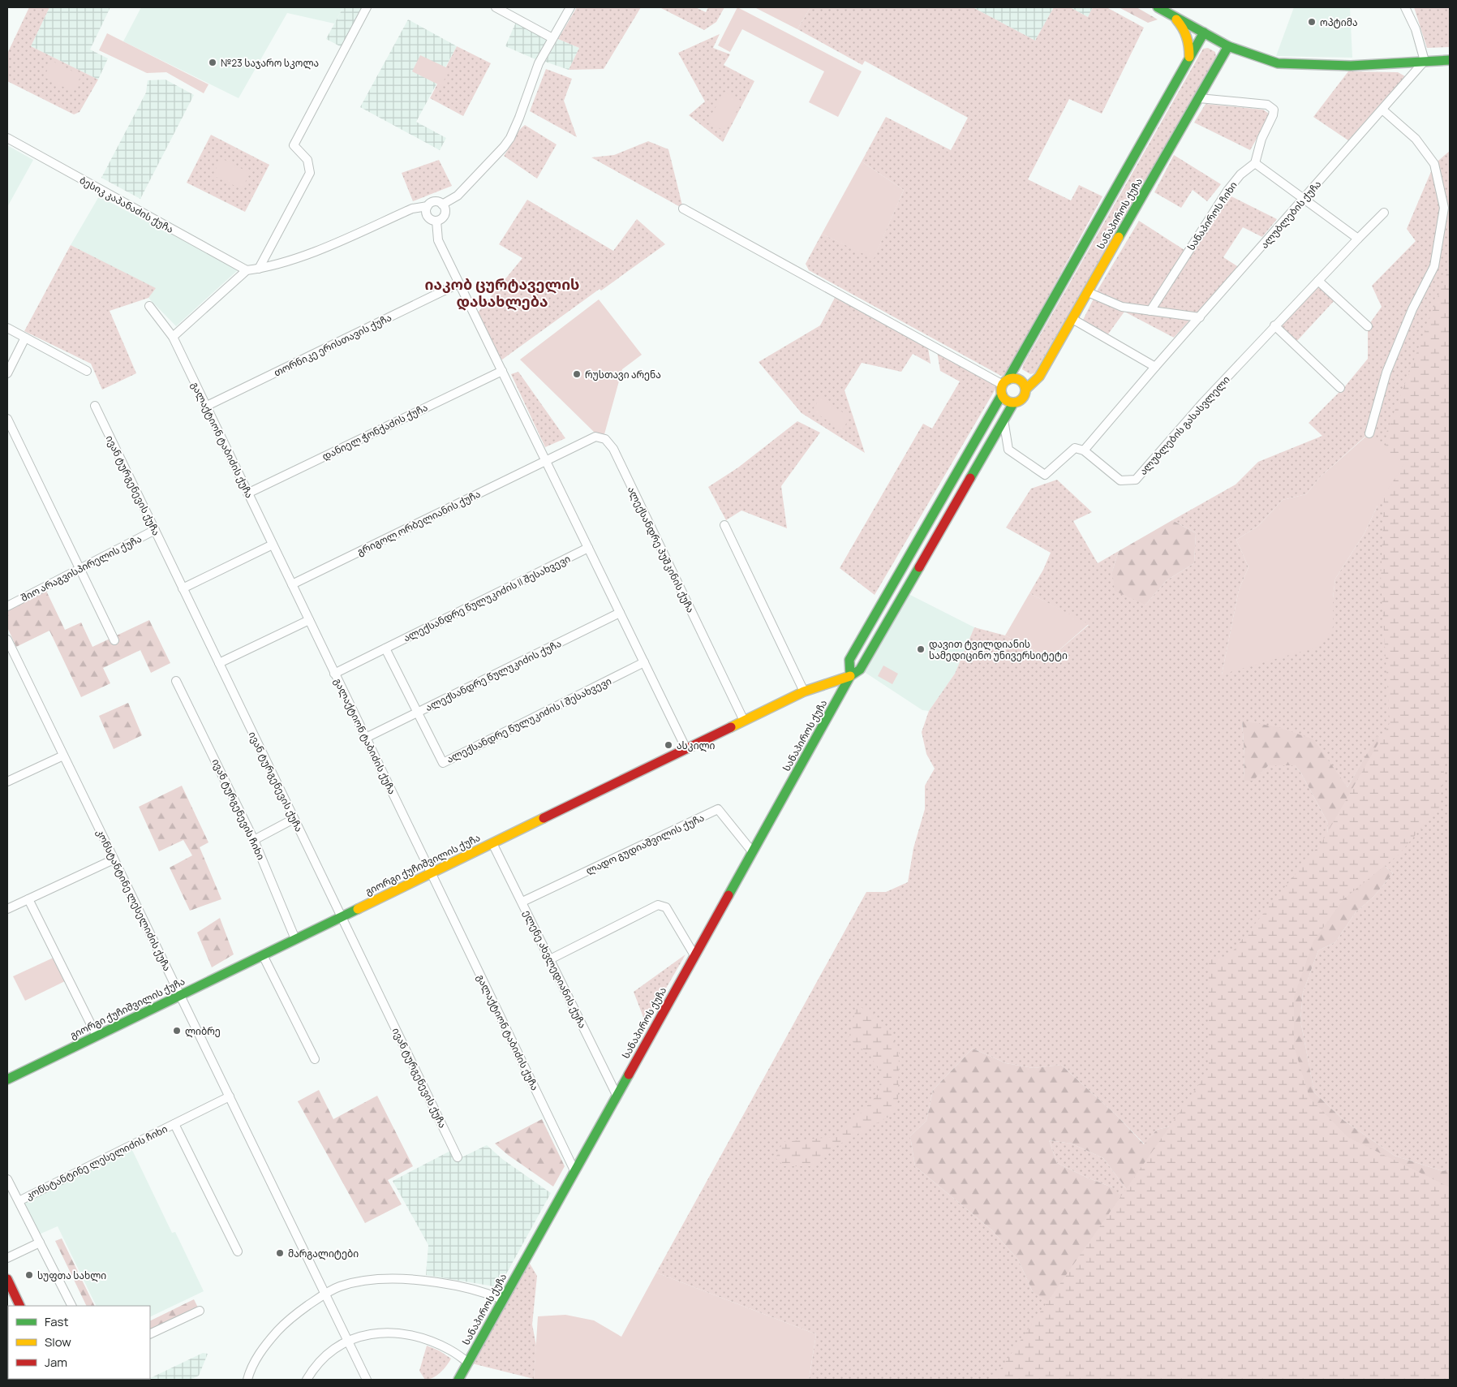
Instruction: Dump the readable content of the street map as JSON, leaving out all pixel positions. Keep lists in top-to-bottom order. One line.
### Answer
{"streets":{"main road":["სანაპიროს ქუჩა","გიორგი ქუჩიშვილის ქუჩა"],"street":["ბესიკ კაპანაძის ქუჩა","ალუბლების ქუჩა","სანაპიროს ჩიხი","თორნიკე ერისთავის ქუჩა","ალუბლების გასასვლელი","დანიელ ჭონქაძის ქუჩა","გალაქტიონ ტაბიძის ქუჩა","ივან ტურგენევის ქუჩა","გრიგოლ ორბელიანის ქუჩა","ალექსანდრე პუშკინის ქუჩა","შიო არაგვისპირელის ქუჩა","ალექსანდრე წულუკიძის II შესახვევი","ალექსანდრე წულუკიძის ქუჩა","ალექსანდრე წულუკიძის I შესახვევი","ივან ტურგენევის ჩიხი","ლადო გუდიაშვილის ქუჩა","კონსტანტინე ლესელიძის ქუჩა","ელენე ახვლედიანის ქუჩა","კონსტანტინე ლესელიძის ჩიხი"]},"crossings":[["სანაპიროს ქუჩა","გალაქტიონ ტაბიძის ქუჩა"],["სანაპიროს ქუჩა","ლადო გუდიაშვილის ქუჩა"],["სანაპიროს ქუჩა","გიორგი ქუჩიშვილის ქუჩა"],["სანაპიროს ქუჩა","ელენე ახვლედიანის ქუჩა"],["ალუბლების ქუჩა","ალუბლების გასასვლელი"],["თორნიკე ერისთავის ქუჩა","გალაქტიონ ტაბიძის ქუჩა"],["დანიელ ჭონქაძის ქუჩა","გალაქტიონ ტაბიძის ქუჩა"],["გალაქტიონ ტაბიძის ქუჩა","გრიგოლ ორბელიანის ქუჩა"],["გალაქტიონ ტაბიძის ქუჩა","ალექსანდრე წულუკიძის II შესახვევი"],["გალაქტიონ ტაბიძის ქუჩა","ალექსანდრე წულუკიძის ქუჩა"],["გალაქტიონ ტაბიძის ქუჩა","გიორგი ქუჩიშვილის ქუჩა"],["ივან ტურგენევის ქუჩა","შიო არაგვისპირელის ქუჩა"],["ივან ტურგენევის ქუჩა","გიორგი ქუჩიშვილის ქუჩა"],["გრიგოლ ორბელიანის ქუჩა","ალექსანდრე პუშკინის ქუჩა"],["ალექსანდრე პუშკინის ქუჩა","გიორგი ქუჩიშვილის ქუჩა"],["ალექსანდრე წულუკიძის ქუჩა","ალექსანდრე წულუკიძის I შესახვევი"],["ივან ტურგენევის ჩიხი","გიორგი ქუჩიშვილის ქუჩა"],["ლადო გუდიაშვილის ქუჩა","ელენე ახვლედიანის ქუჩა"],["გიორგი ქუჩიშვილის ქუჩა","კონსტანტინე ლესელიძის ქუჩა"],["გიორგი ქუჩიშვილის ქუჩა","ელენე ახვლედიანის ქუჩა"],["კონსტანტინე ლესელიძის ქუჩა","კონსტანტინე ლესელიძის ჩიხი"]],"districts":["იაკობ ცურტაველის დასახლება"],"places":["ოპტიმა","№23 საჯარო სკოლა","რუსთავი არენა","დავით ტვილდიანის სამედიცინო უნივერსიტეტი","ასკილი","ლიბრე","მარგალიტები","სუფთა სახლი"],"legend":["Fast","Slow","Jam"]}
